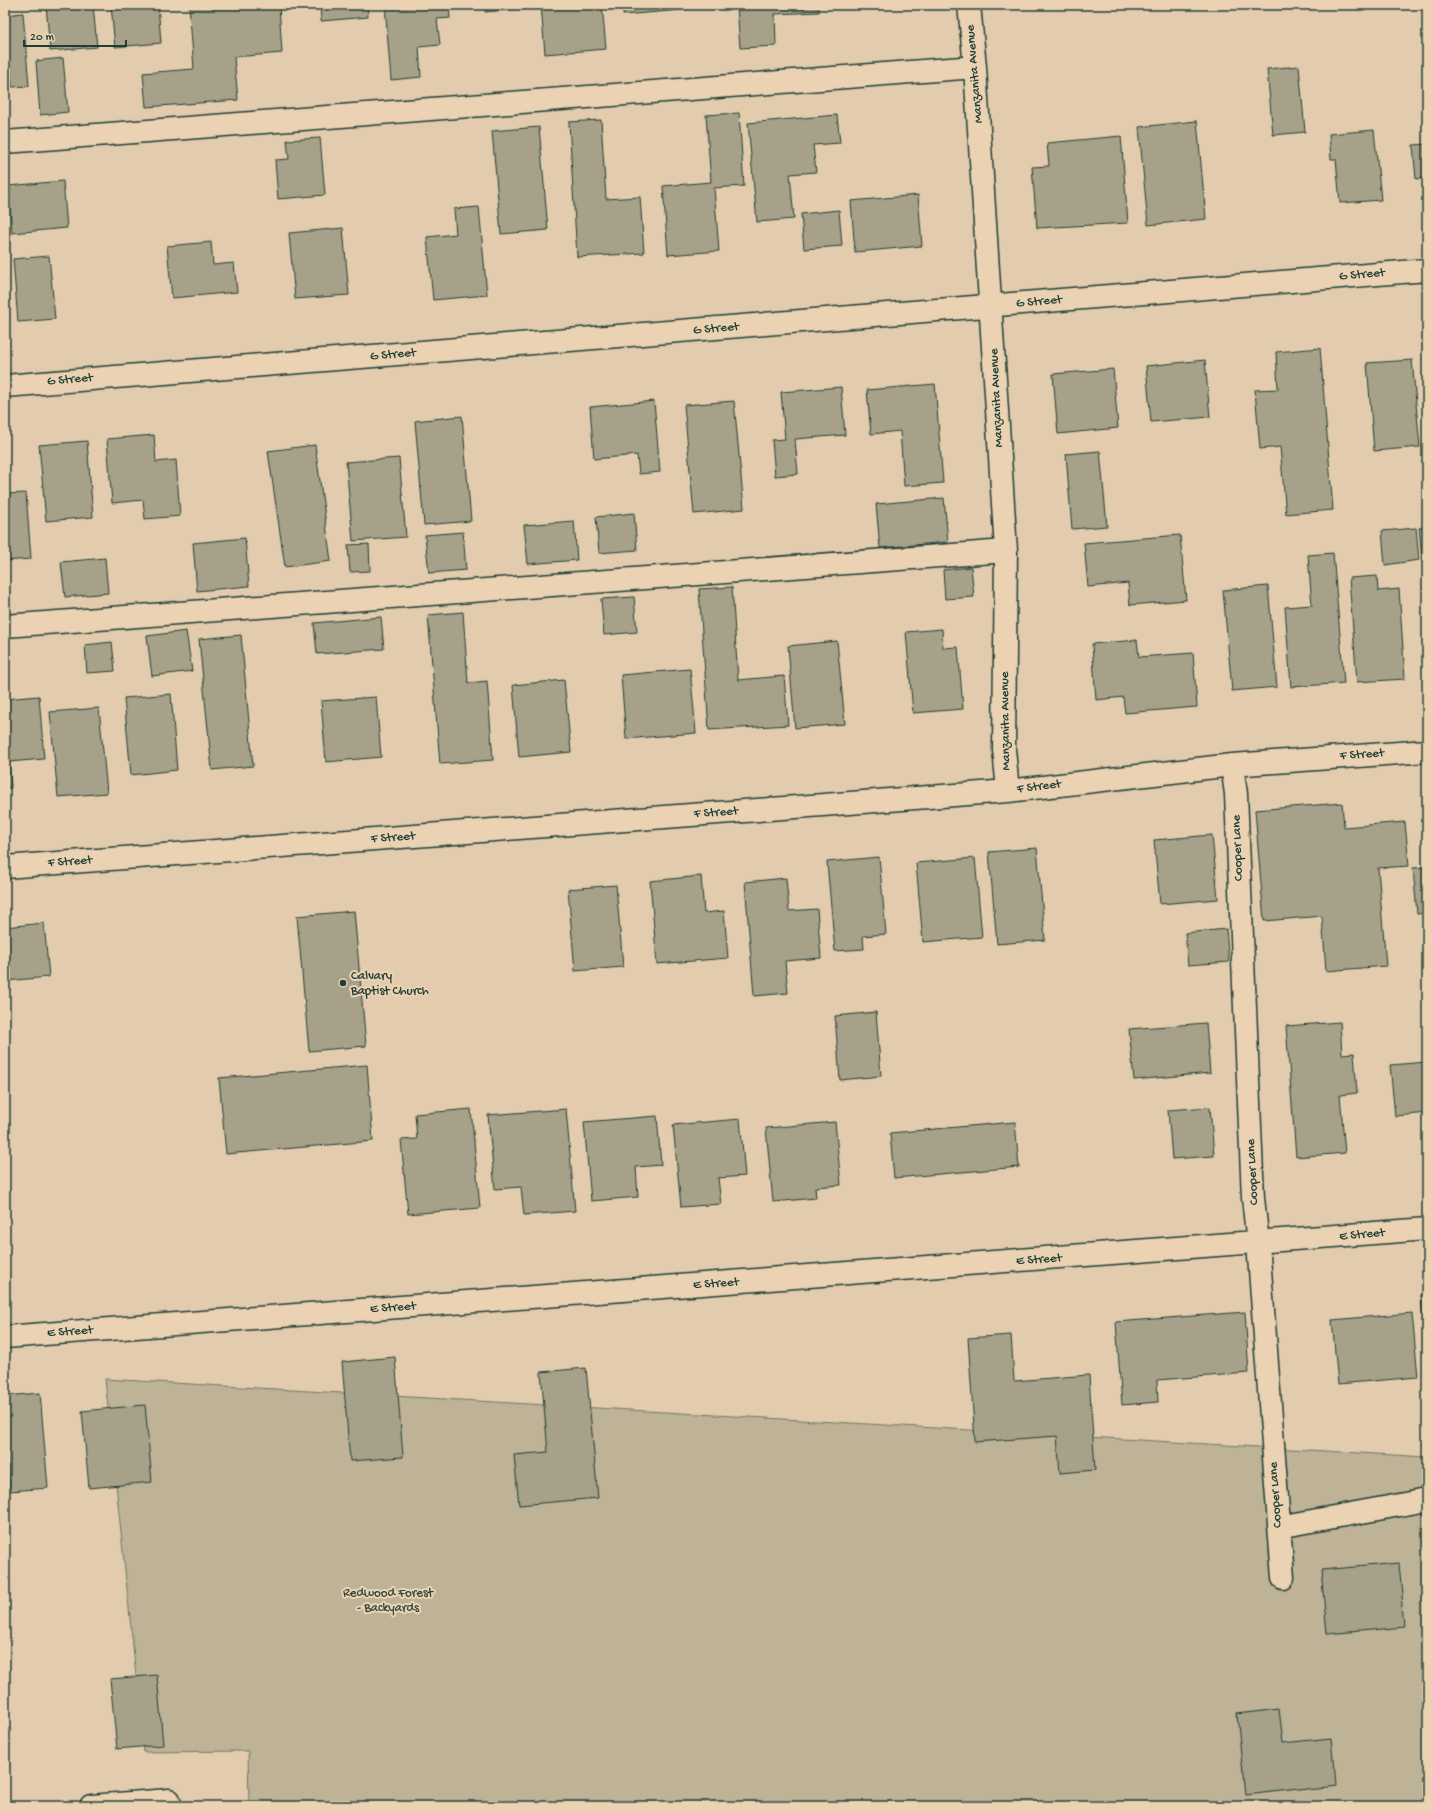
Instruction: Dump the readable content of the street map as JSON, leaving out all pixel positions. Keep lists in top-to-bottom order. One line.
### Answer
{"streets":{"street":["Manzanita Avenue","G Street","F Street","Cooper Lane","E Street"]},"crossings":[["Manzanita Avenue","G Street"],["Manzanita Avenue","F Street"],["F Street","Cooper Lane"],["Cooper Lane","E Street"]],"parks":["Redwood Forest - Backyards"],"places":["Calvary Baptist Church"],"scale_bar":"20 m"}
